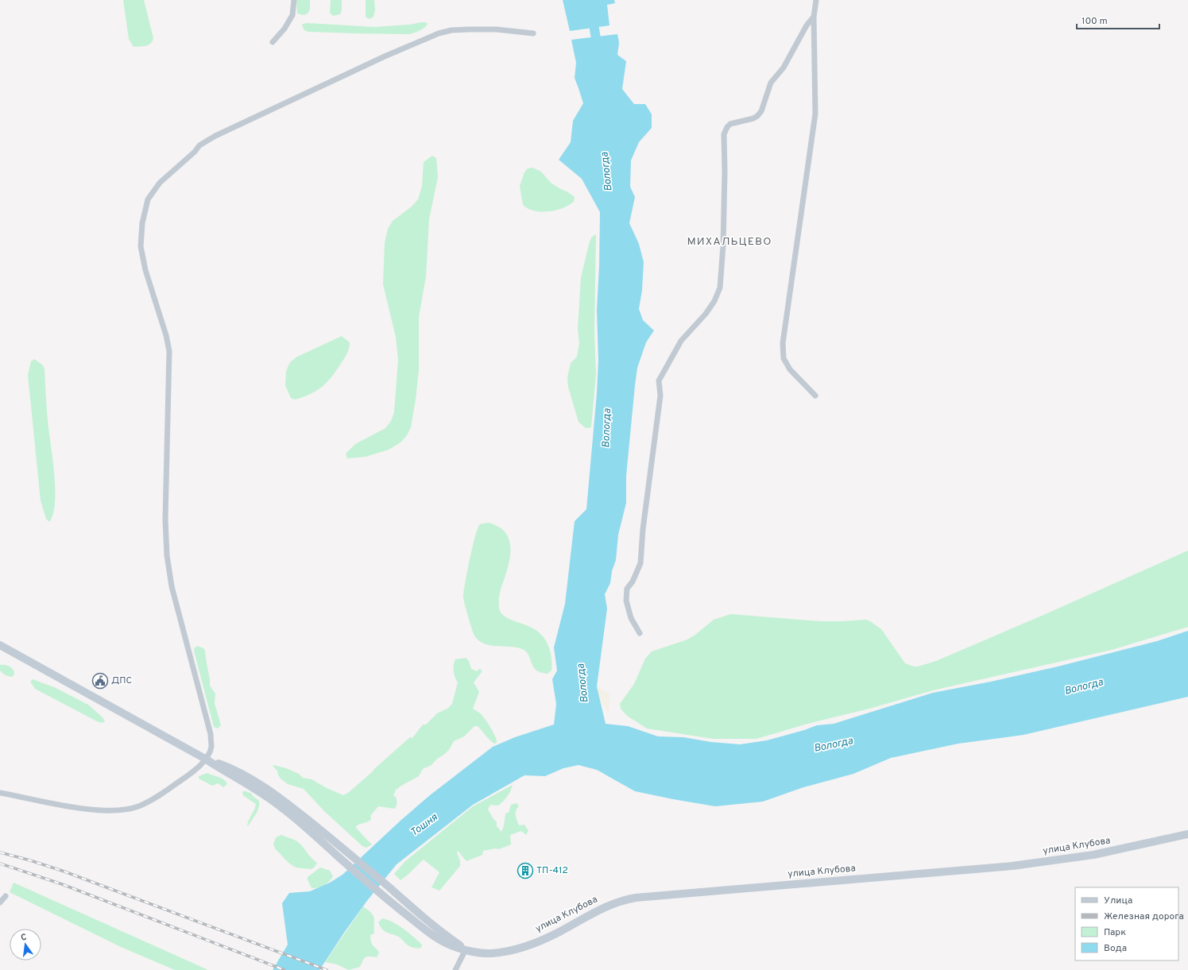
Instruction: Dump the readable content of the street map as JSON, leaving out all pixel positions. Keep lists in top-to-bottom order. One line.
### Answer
{"streets":{"main road":["улица Клубова"]},"districts":["МИХАЛЬЦЕВО"],"water":["Вологда","Тошня"],"places":{"public building":["ДПС"],"building":["ТП-412"]},"legend":["Улица","Железная дорога","Парк","Вода"],"scale_bar":"100 m","north":"top"}
